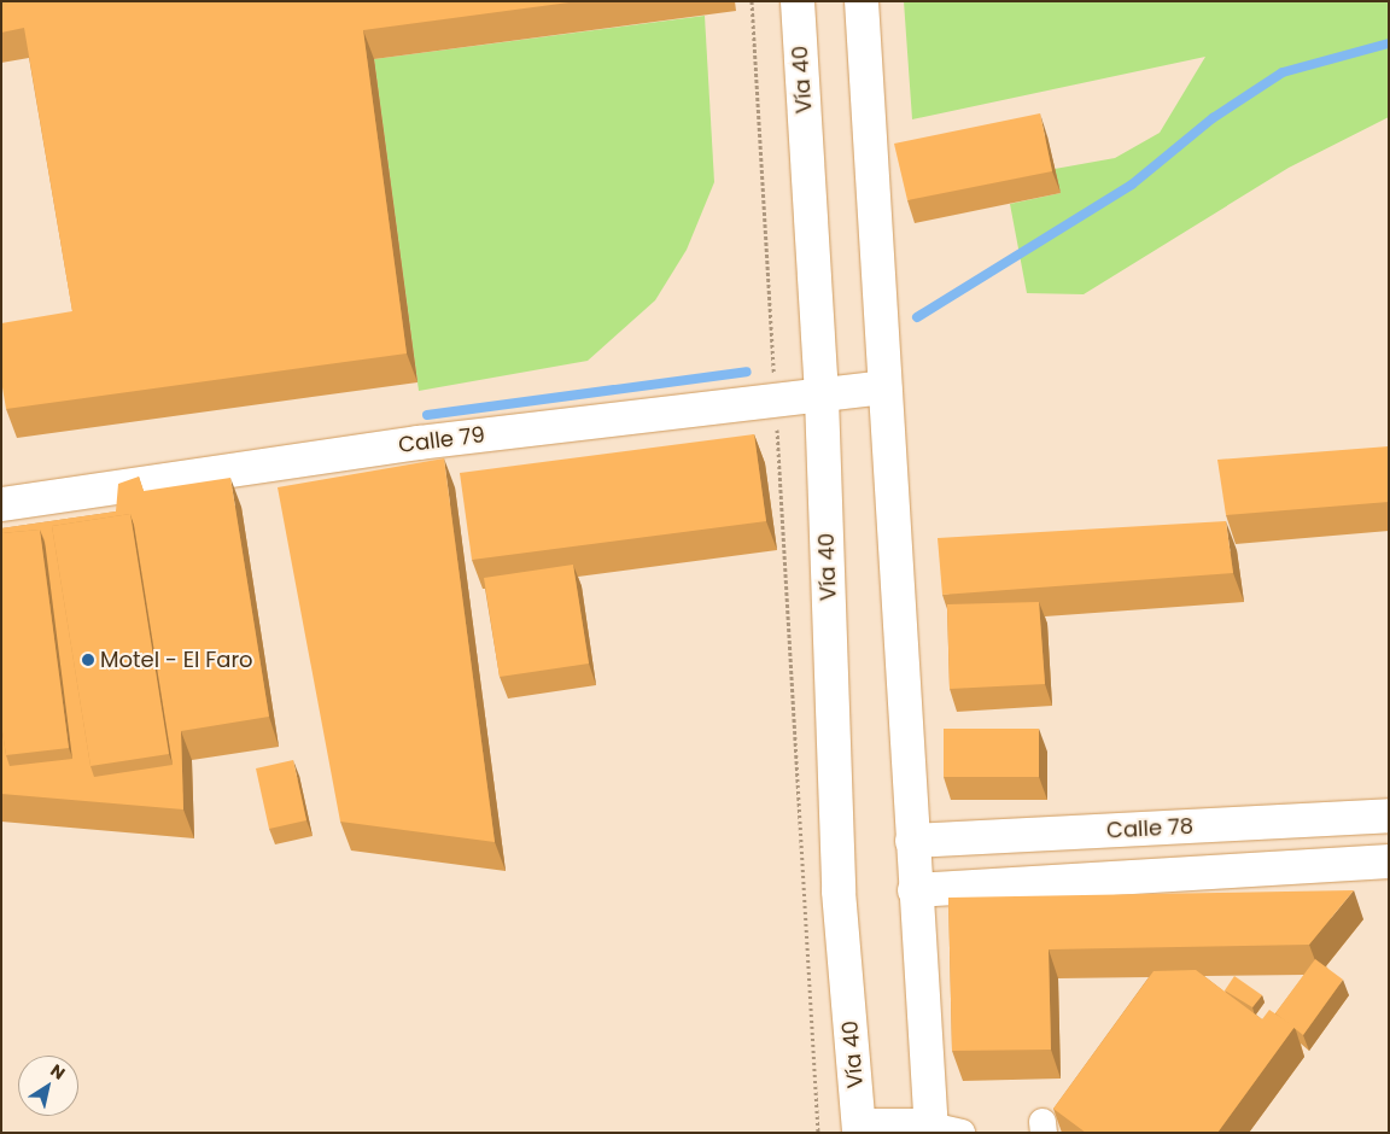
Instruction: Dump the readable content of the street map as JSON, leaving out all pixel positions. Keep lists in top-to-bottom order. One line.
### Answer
{"streets":{"main road":["Vía 40","Calle 79","Calle 78"]},"crossings":[["Vía 40","Calle 79"]],"places":["Motel - El Faro"],"north":"top right"}
